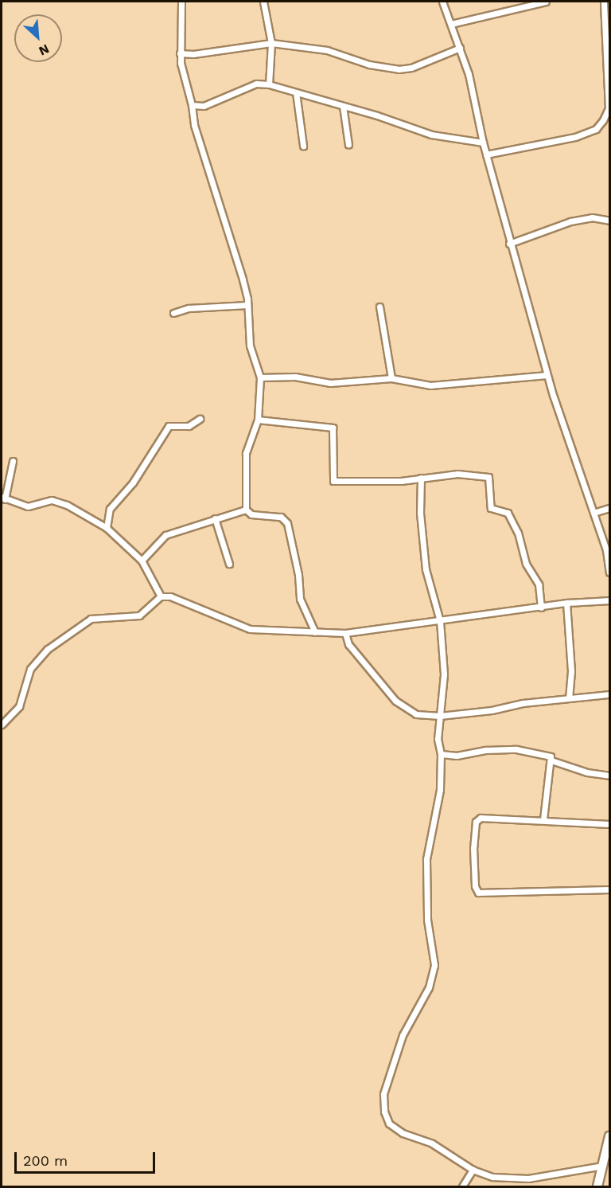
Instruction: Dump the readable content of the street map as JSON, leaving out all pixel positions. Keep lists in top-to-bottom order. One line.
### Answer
{"scale_bar":"200 m","north":"bottom right"}
